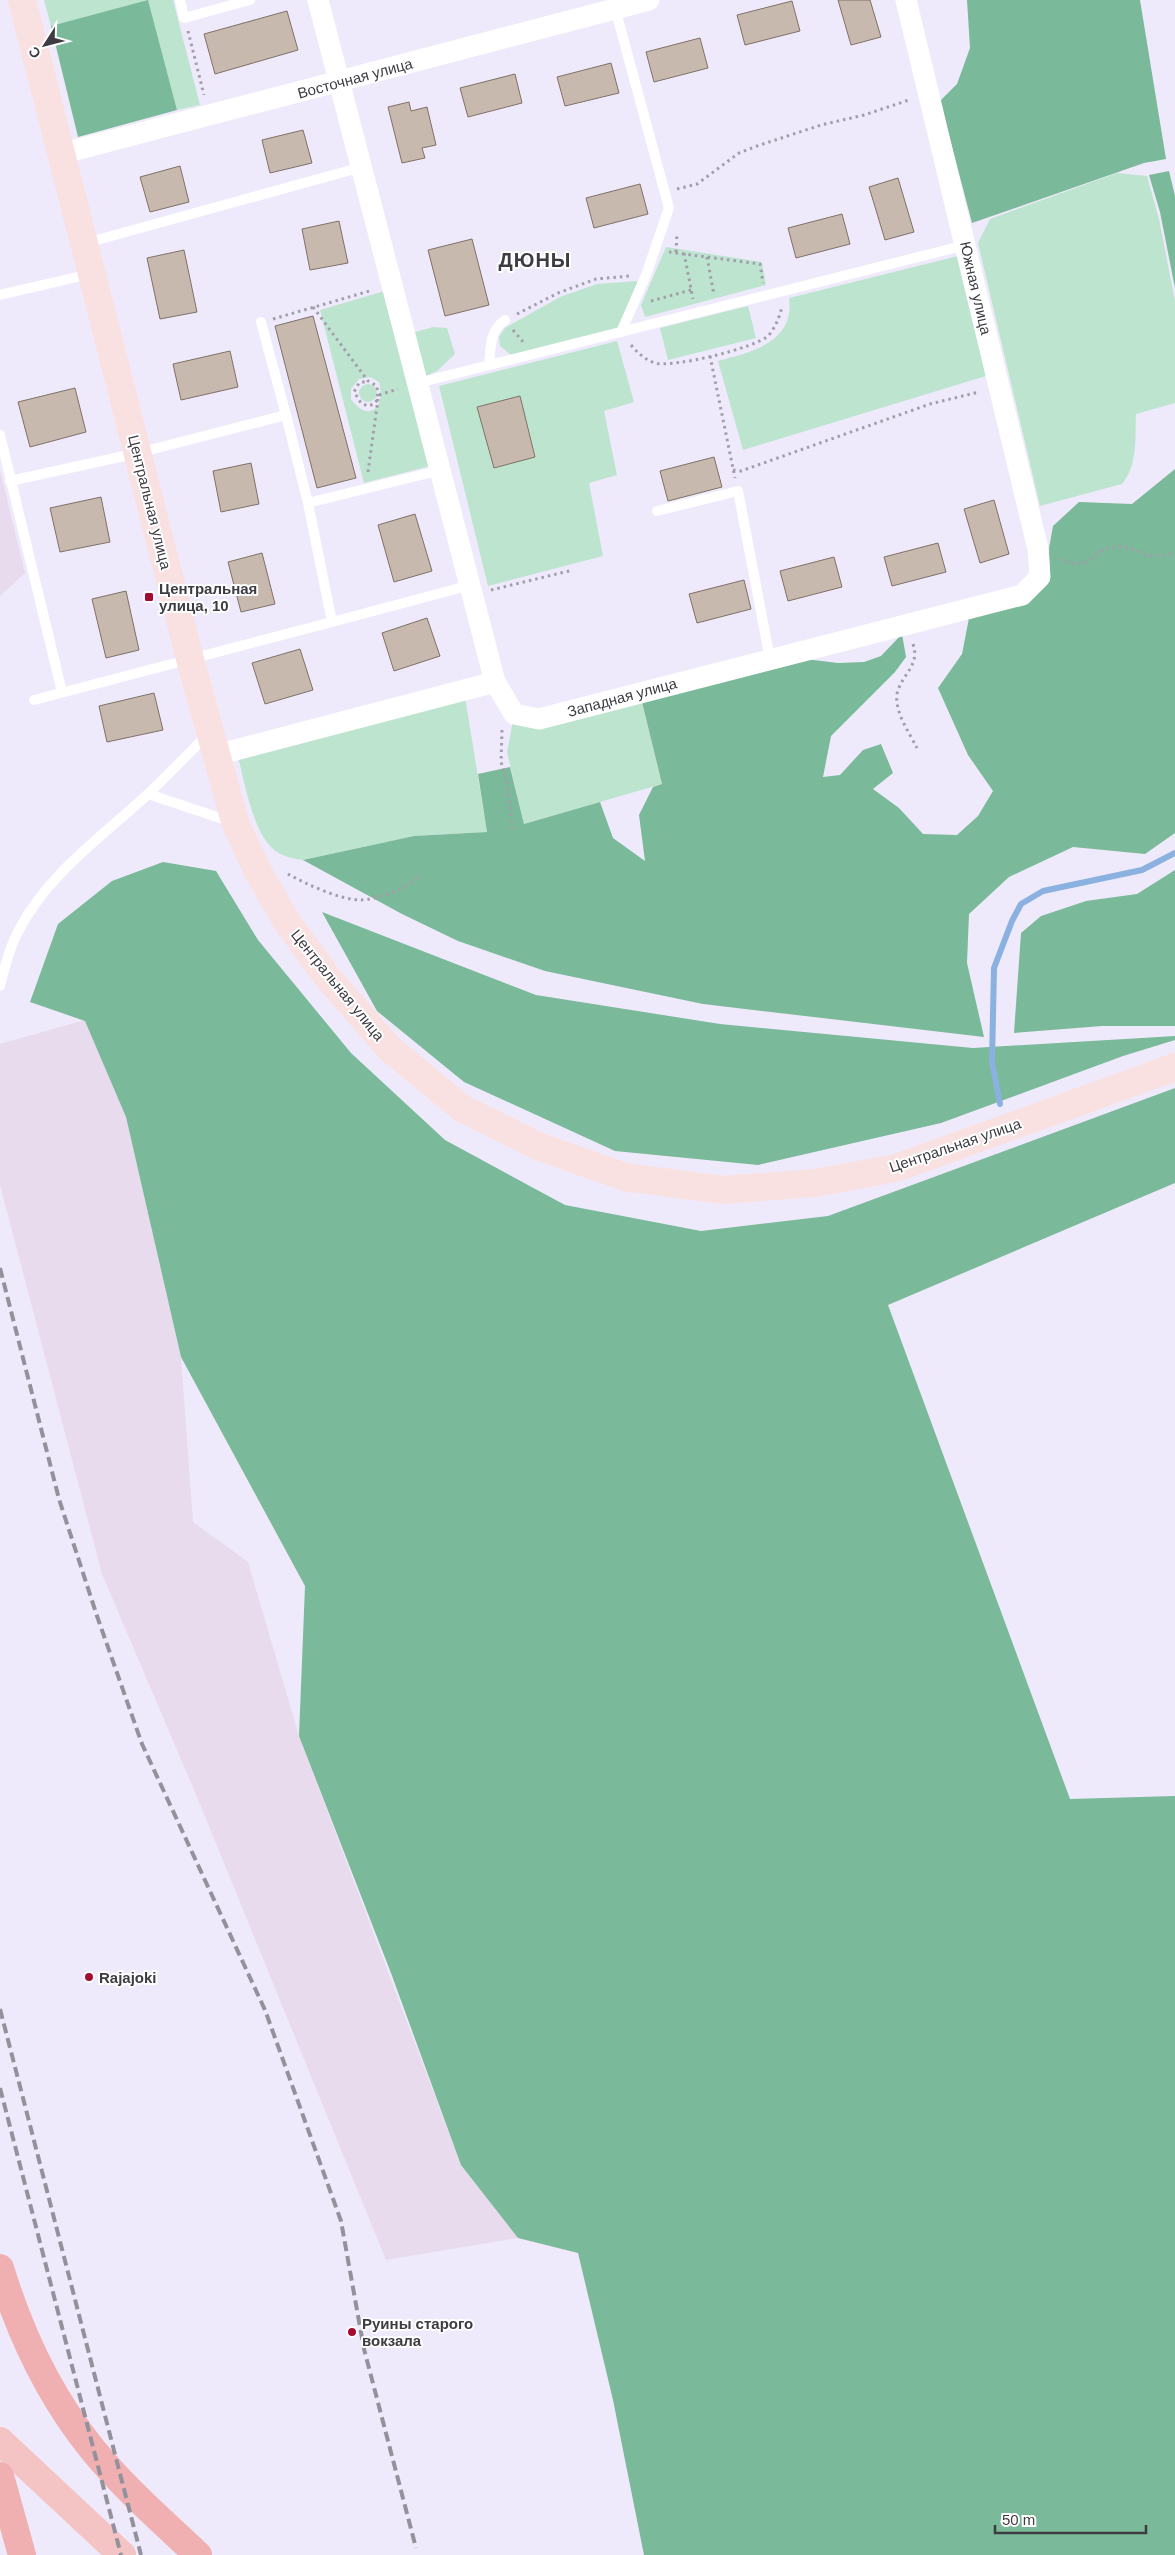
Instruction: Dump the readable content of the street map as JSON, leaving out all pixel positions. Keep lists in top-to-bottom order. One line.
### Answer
{"streets":{"main road":["Центральная улица"],"street":["Восточная улица","Южная улица","Западная улица"]},"crossings":[["Восточная улица","Центральная улица"],["Восточная улица","Западная улица"],["Южная улица","Западная улица"]],"districts":["ДЮНЫ"],"places":{"transit":["Центральная улица, 10"],"other":["Rajajoki","Руины старого вокзала"]},"scale_bar":"50 m","north":"bottom left"}
